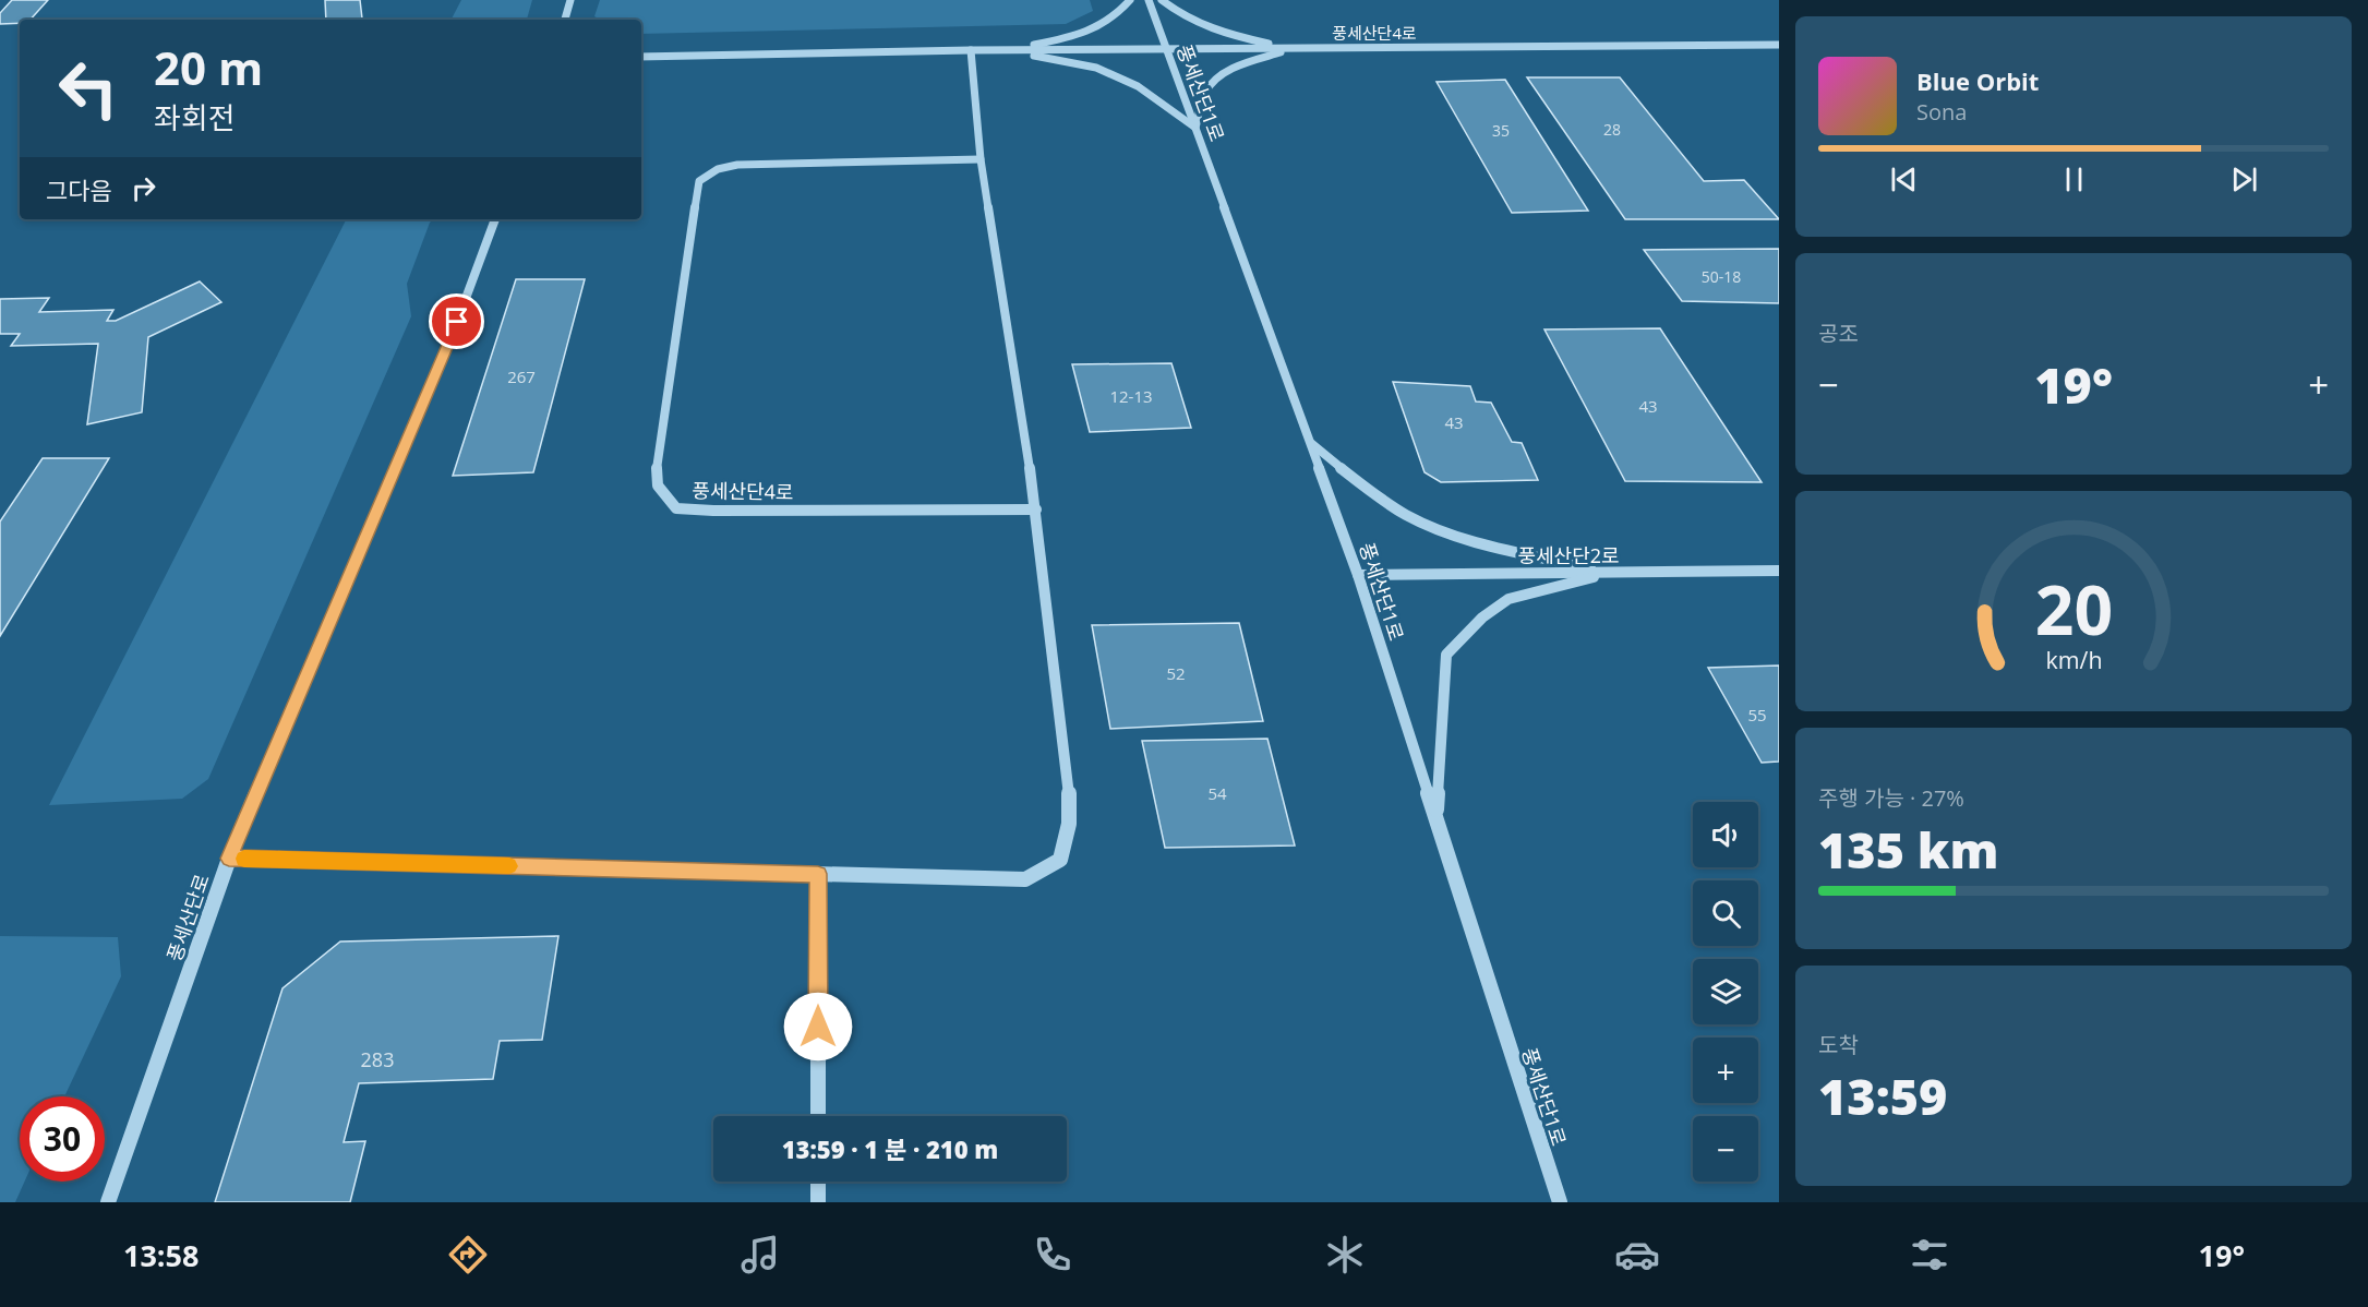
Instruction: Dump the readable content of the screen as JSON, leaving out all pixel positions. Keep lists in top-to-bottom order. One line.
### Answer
{"streets":{"street":["풍세산단4로","풍세산단1로","풍세산단2로","풍세산단로"]},"crossings":[["풍세산단4로","풍세산단1로"],["풍세산단1로","풍세산단2로"]],"house_numbers":["28","35","50-18","267","12-13","43","43","52","55","54","283"],"page":{"turn":["20 m","좌회전"],"song":["Blue Orbit","Sona"],"then":"그다음","tile":["공조",["주행 가능 · 27%","135 km"],["도착","13:59"]],"heat":["−","19°","+"],"map_buttons":["+","−"],"limit":"30","trip":"13:59 · 1 분 · 210 m","tabs":["13:58","19°"],"gauge":["20","km/h"]}}
